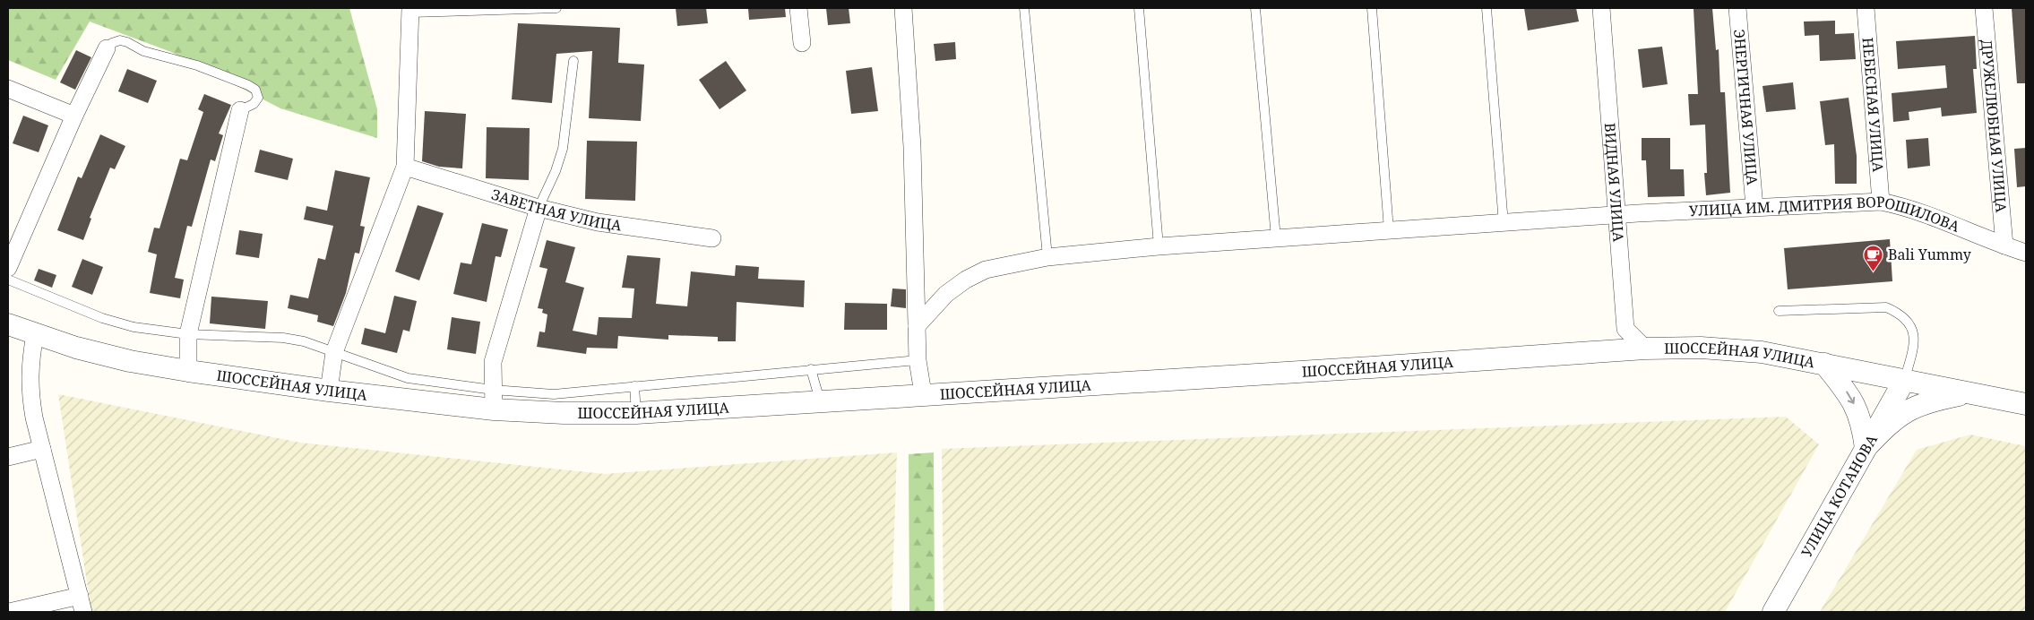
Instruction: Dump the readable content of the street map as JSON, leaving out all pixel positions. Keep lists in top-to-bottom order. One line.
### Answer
{"streets":{"street":["НЕБЕСНАЯ УЛИЦА","ЭНЕРГИЧНАЯ УЛИЦА","ДРУЖЕЛЮБНАЯ УЛИЦА","ВИДНАЯ УЛИЦА","ЗАВЕТНАЯ УЛИЦА","УЛИЦА ИМ. ДМИТРИЯ ВОРОШИЛОВА","ШОССЕЙНАЯ УЛИЦА","УЛИЦА КОТАНОВА"]},"crossings":[["НЕБЕСНАЯ УЛИЦА","УЛИЦА ИМ. ДМИТРИЯ ВОРОШИЛОВА"],["ЭНЕРГИЧНАЯ УЛИЦА","УЛИЦА ИМ. ДМИТРИЯ ВОРОШИЛОВА"],["ДРУЖЕЛЮБНАЯ УЛИЦА","УЛИЦА ИМ. ДМИТРИЯ ВОРОШИЛОВА"],["ВИДНАЯ УЛИЦА","УЛИЦА ИМ. ДМИТРИЯ ВОРОШИЛОВА"],["ВИДНАЯ УЛИЦА","ШОССЕЙНАЯ УЛИЦА"],["ШОССЕЙНАЯ УЛИЦА","УЛИЦА КОТАНОВА"]],"places":{"cafe":["Bali Yummy"]}}
